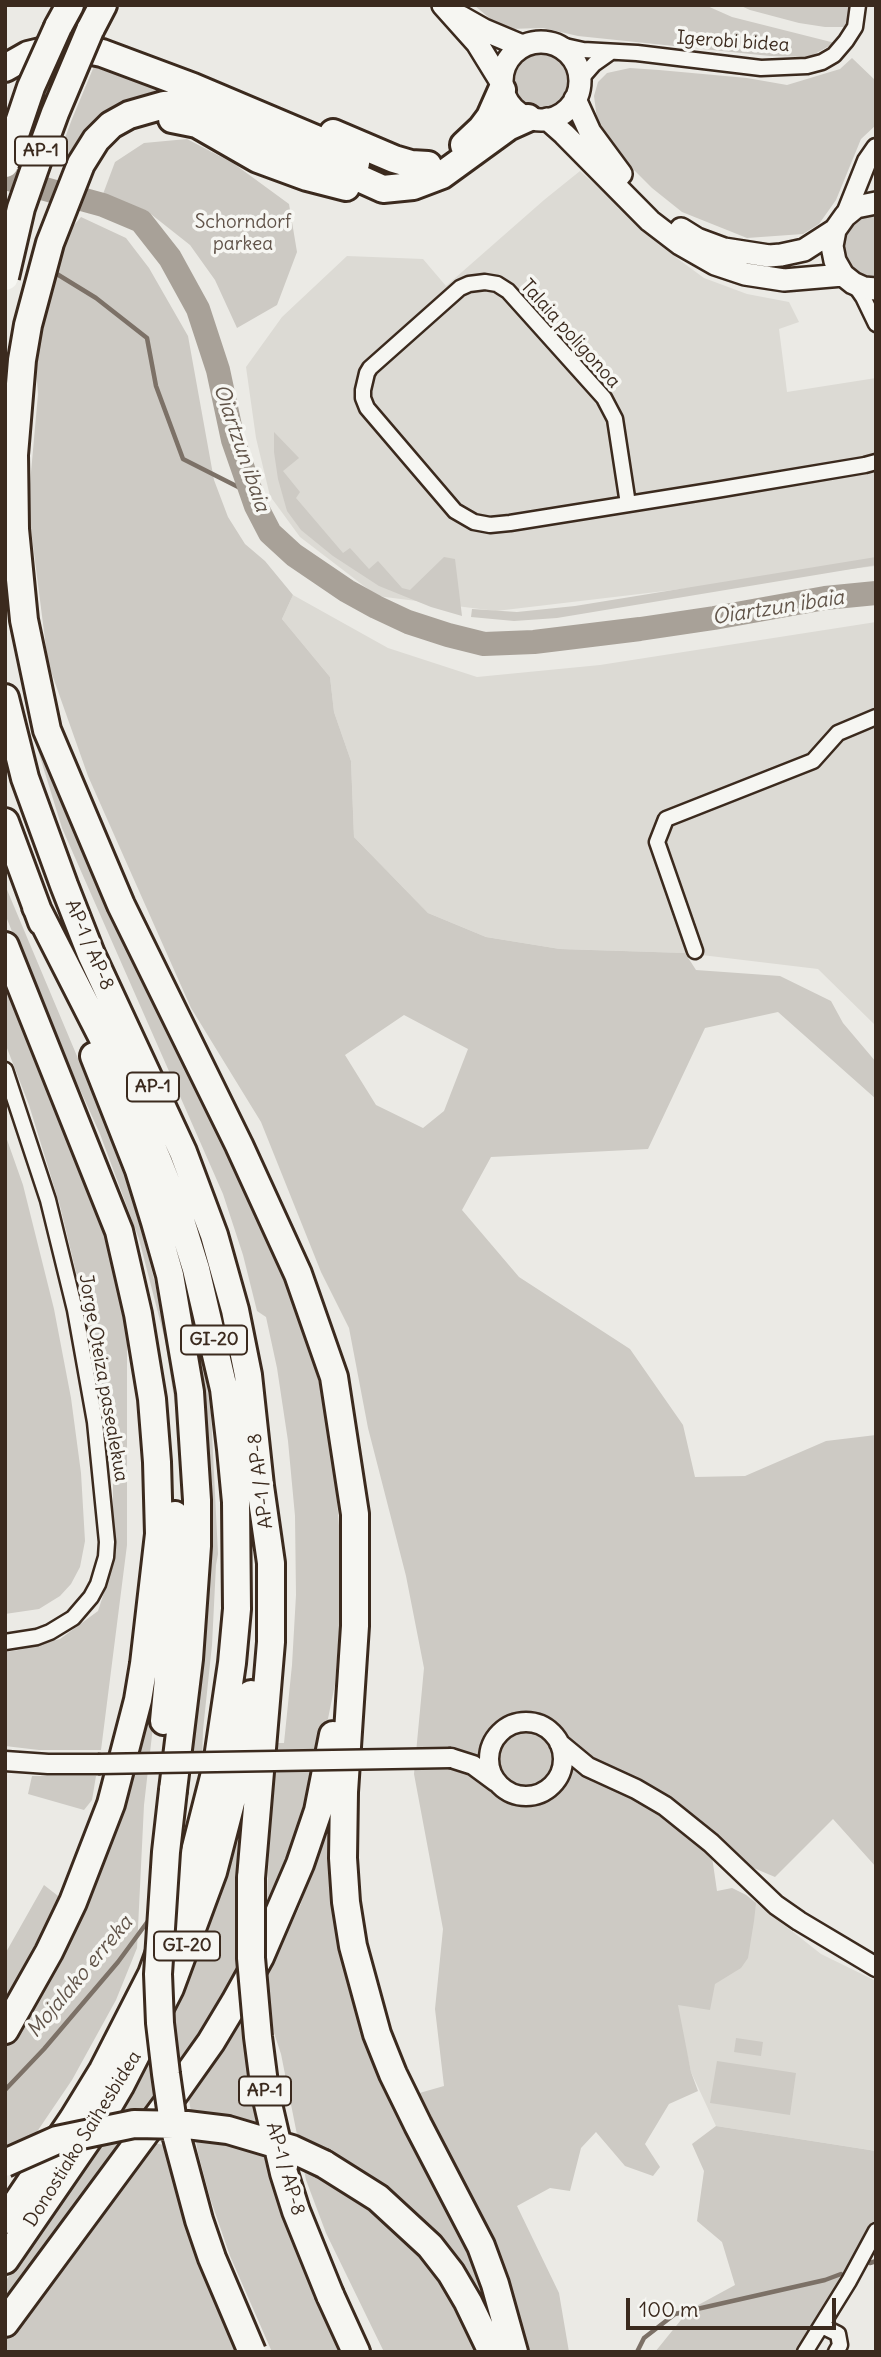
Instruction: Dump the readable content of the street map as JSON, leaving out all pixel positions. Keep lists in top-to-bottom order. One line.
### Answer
{"streets":{"highway":["AP-1","AP-1 / AP-8","GI-20","Donostiako Saihesbidea"],"street":["Igerobi bidea","Talaia poligonoa","Jorge Oteiza pasealekua"]},"crossings":[["AP-1 / AP-8","Donostiako Saihesbidea"]],"water":["Oiartzun ibaia","Mojalako erreka"],"parks":["Schorndorf parkea"],"scale_bar":"100 m"}
